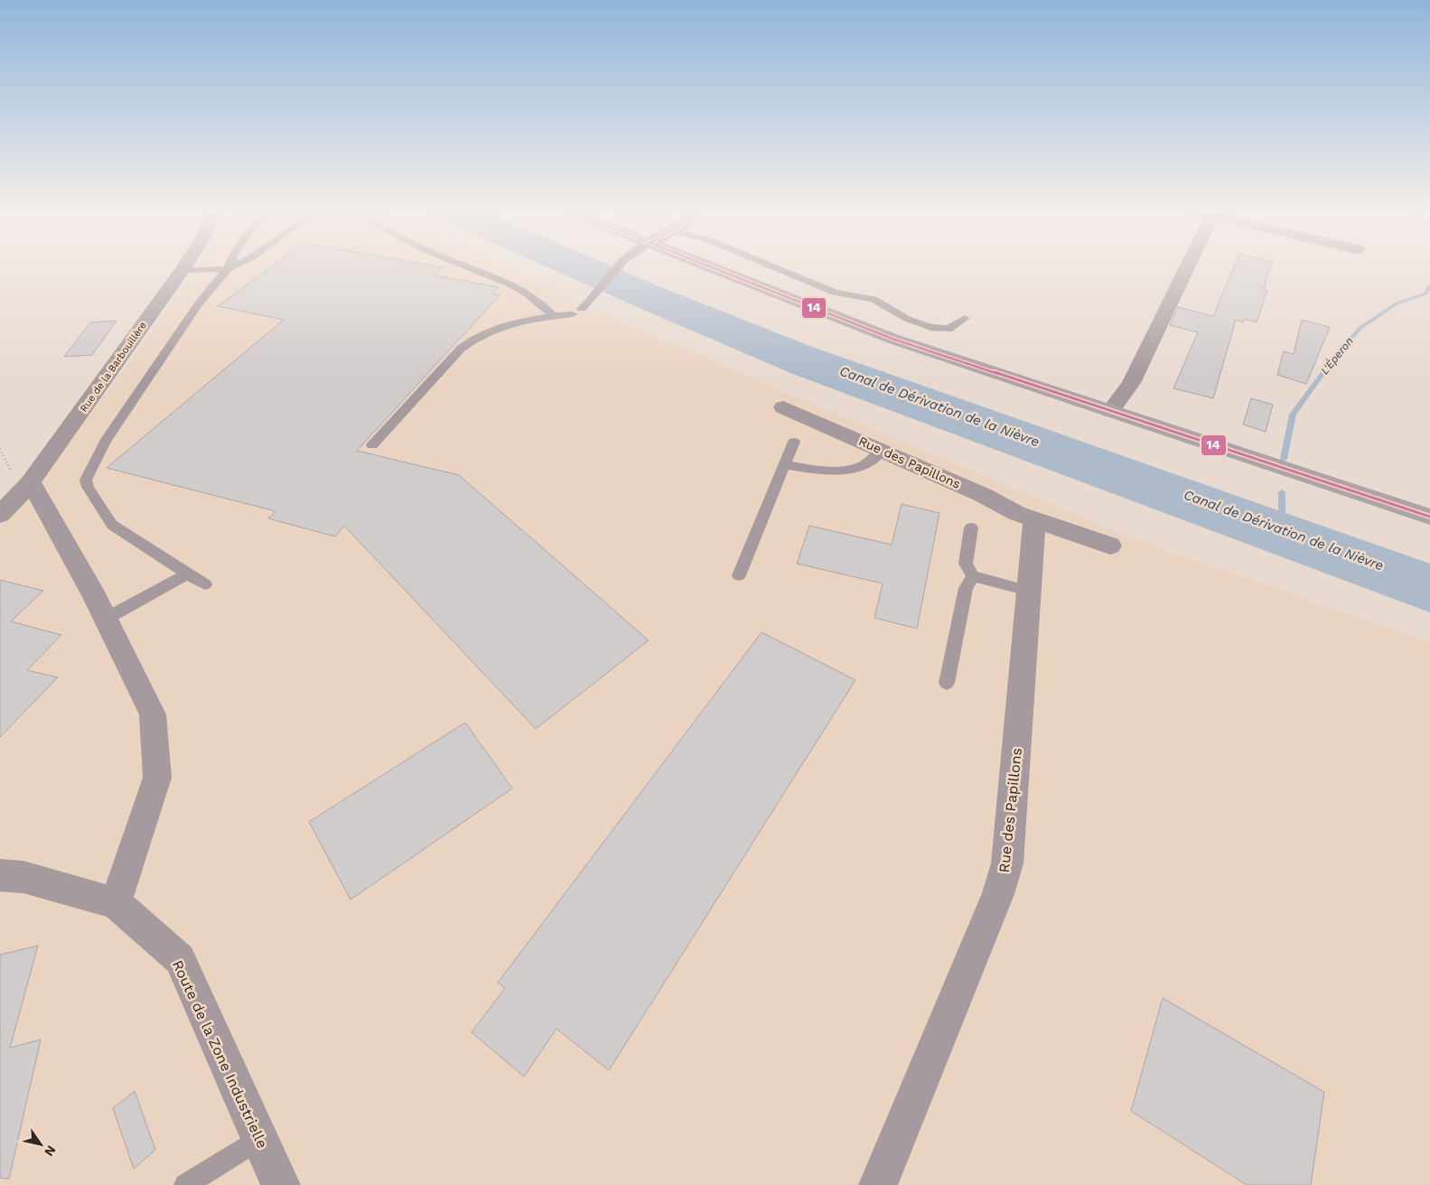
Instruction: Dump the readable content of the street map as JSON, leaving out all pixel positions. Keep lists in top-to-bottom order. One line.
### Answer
{"streets":{"street":["Rue de la Barbouillère","Rue des Papillons","Route de la Zone Industrielle"]},"water":["L'Éperon","Canal de Dérivation de la Nièvre"],"lines":["transit line 14"],"north":"bottom right"}
